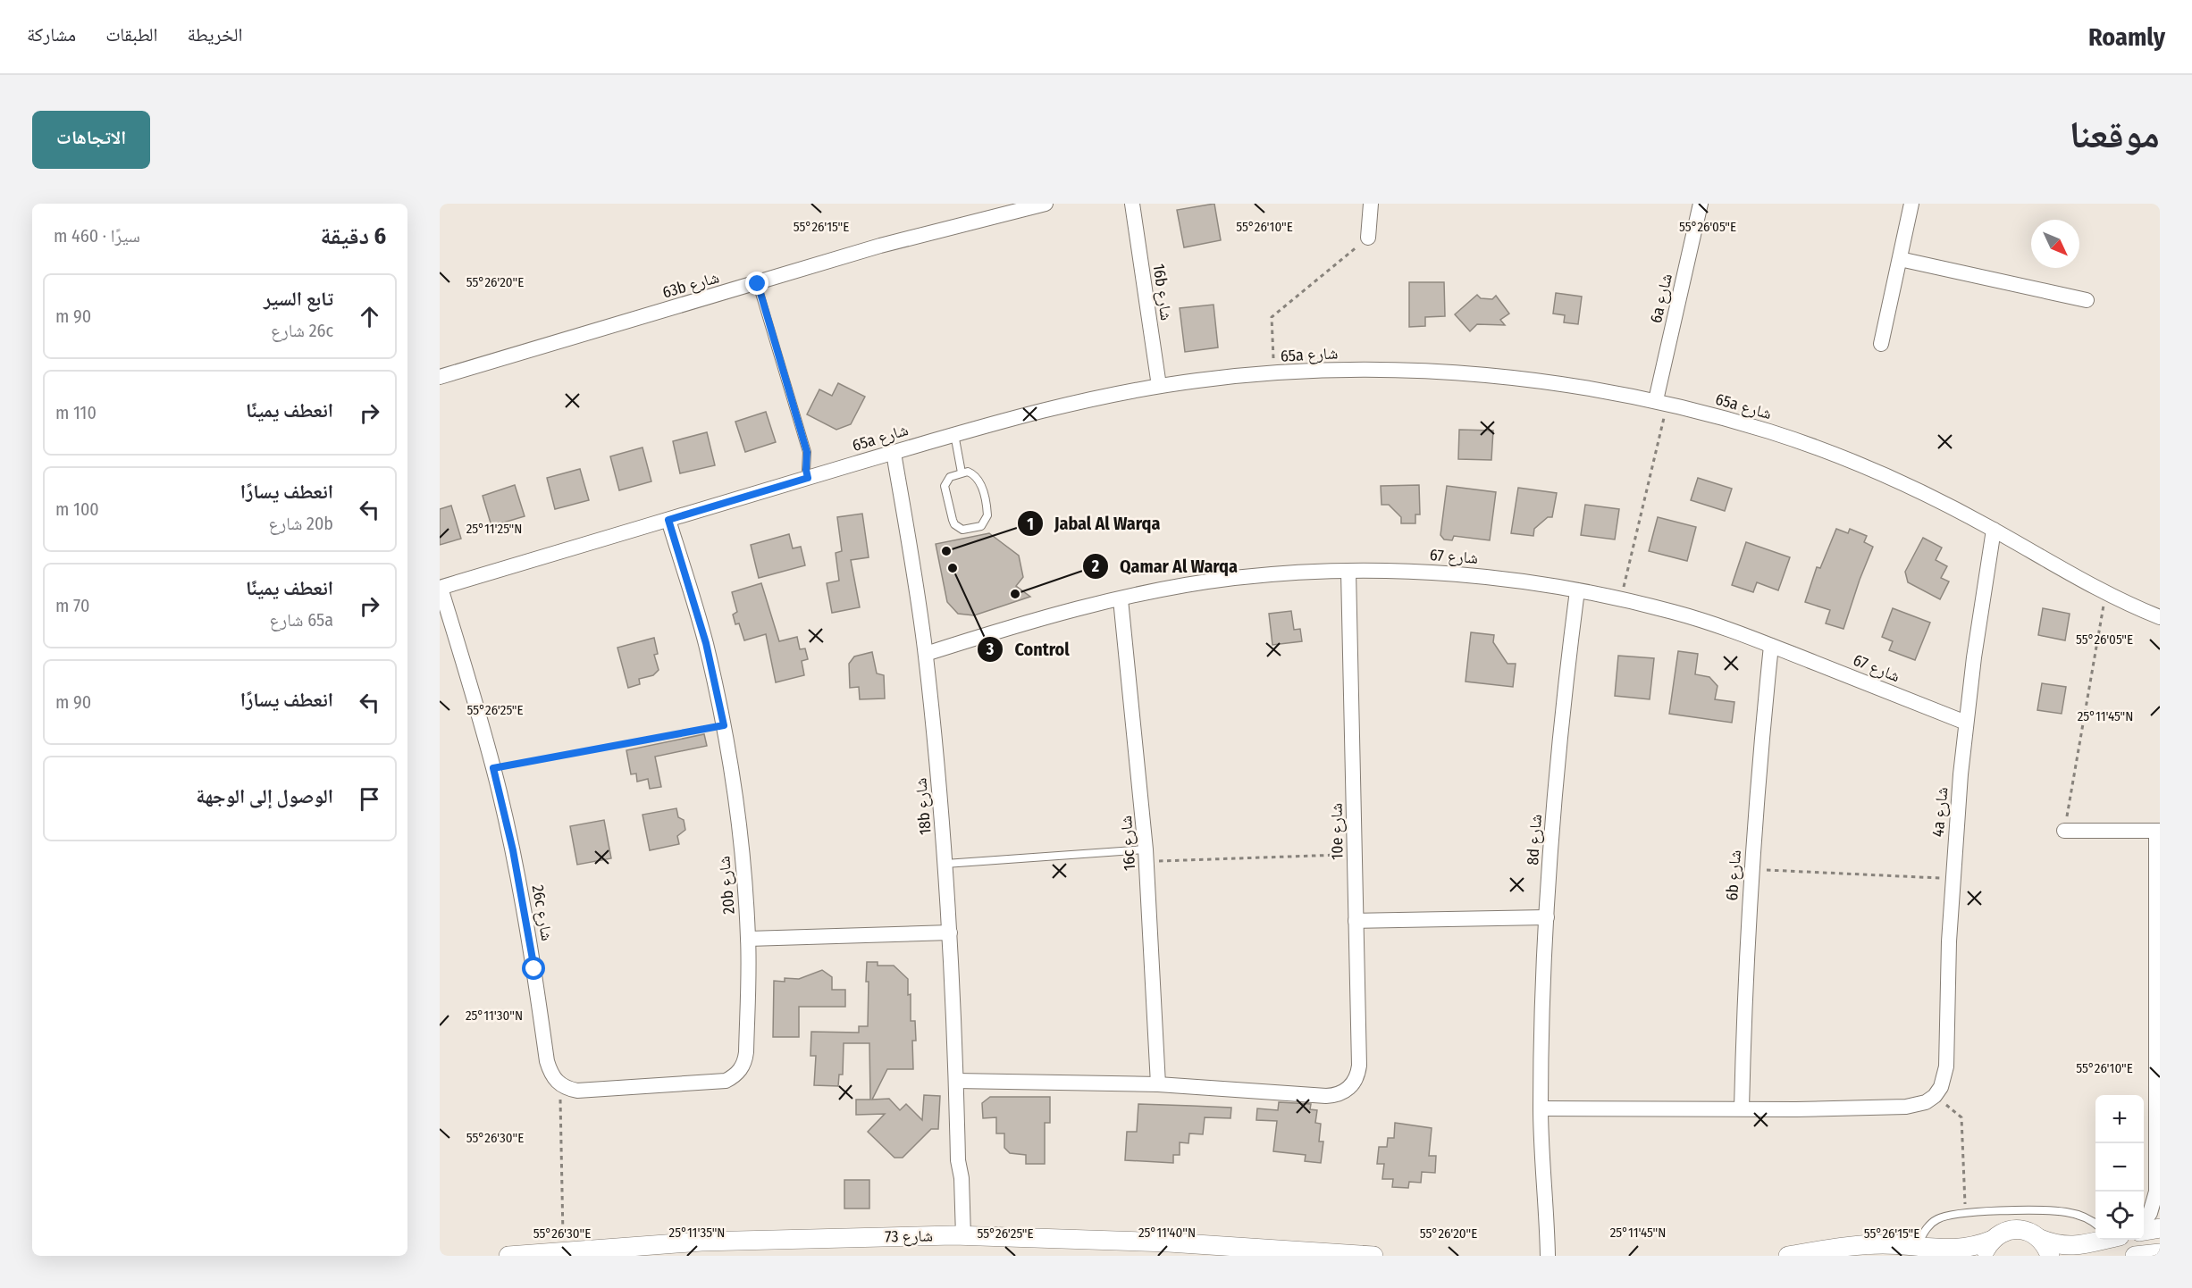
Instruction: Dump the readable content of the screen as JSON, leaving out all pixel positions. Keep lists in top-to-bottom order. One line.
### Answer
{"streets":{"street":["63b شارع","16b شارع","6a شارع","65a شارع","شارع 67","18b شارع","4a شارع","10e شارع","8d شارع","16c شارع","6b شارع","20b شارع","26c شارع","شارع 73"]},"crossings":[["16b شارع","65a شارع"],["6a شارع","65a شارع"],["65a شارع","18b شارع"],["65a شارع","4a شارع"],["65a شارع","20b شارع"],["65a شارع","26c شارع"],["شارع 67","18b شارع"],["شارع 67","4a شارع"],["شارع 67","10e شارع"],["شارع 67","8d شارع"],["شارع 67","16c شارع"],["شارع 67","6b شارع"],["18b شارع","شارع 73"],["10e شارع","16c شارع"],["20b شارع","26c شارع"]],"places":["Jabal Al Warqa","Control","Qamar Al Warqa"],"north":"bottom right","page":{"header":"Roamly","nav":["الخريطة","الطبقات","مشاركة"],"title":"موقعنا","buttons":"الاتجاهات","heading":["6 دقيقة","سيرًا · 460 m"],"list":[["تابع السير","26c شارع","90 m"],["انعطف يمينًا","110 m"],["انعطف يسارًا","20b شارع","100 m"],["انعطف يمينًا","65a شارع","70 m"],["انعطف يسارًا","90 m"],"الوصول إلى الوجهة"],"map_buttons":["+","−"]},"coordinates":["55°26'15\"E","55°26'10\"E","55°26'05\"E","55°26'20\"E","25°11'25\"N","55°26'25\"E","25°11'45\"N","25°11'30\"N","55°26'30\"E","25°11'35\"N","25°11'40\"N"]}
